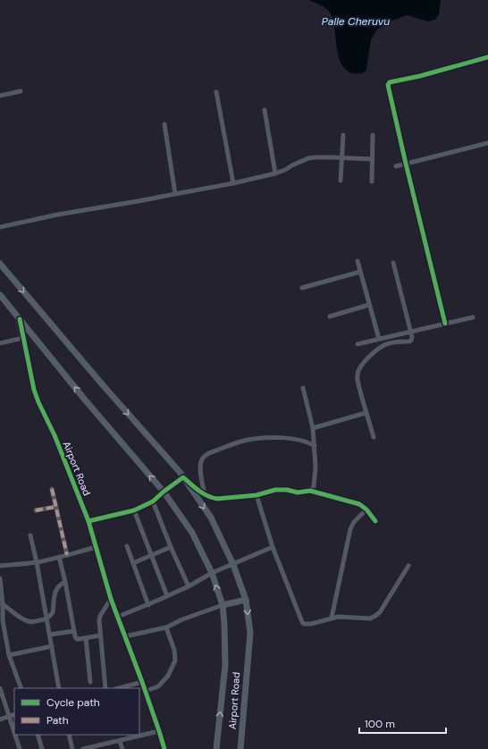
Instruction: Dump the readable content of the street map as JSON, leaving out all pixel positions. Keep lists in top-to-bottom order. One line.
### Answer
{"streets":{"main road":["Airport Road"]},"water":["Palle Cheruvu"],"legend":["Cycle path","Path"],"scale_bar":"100 m"}
